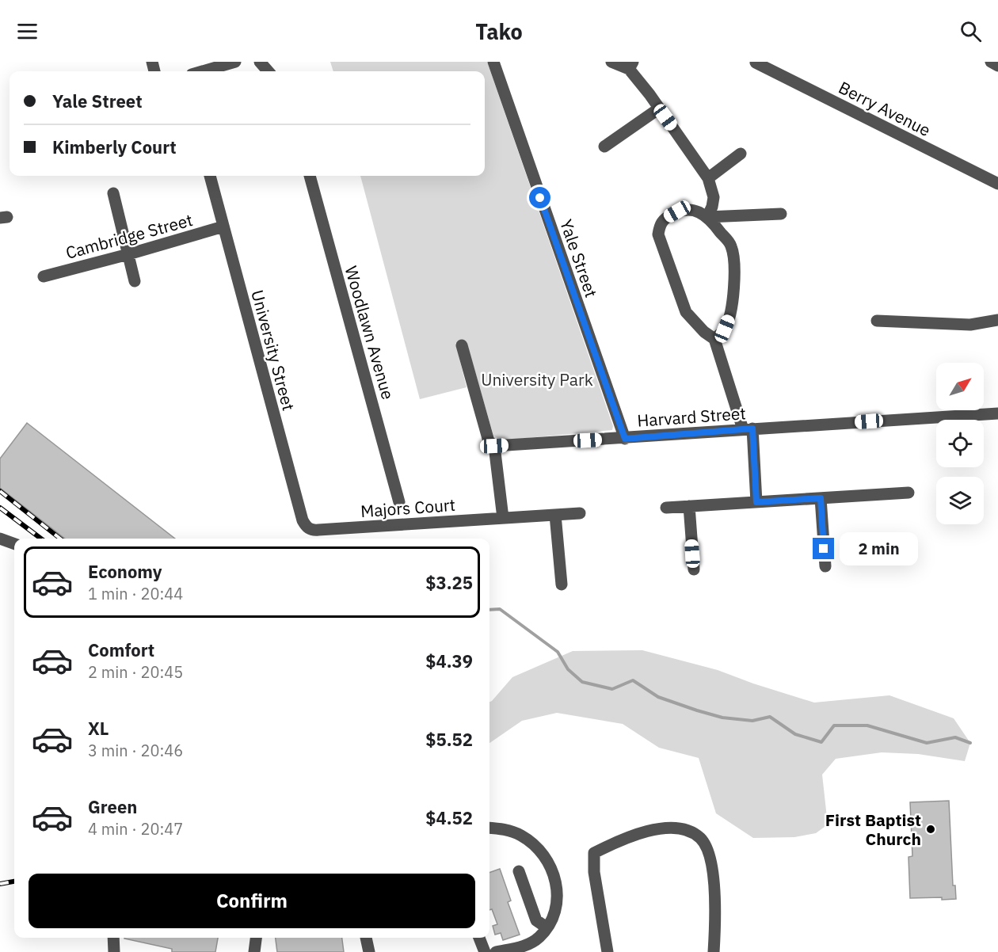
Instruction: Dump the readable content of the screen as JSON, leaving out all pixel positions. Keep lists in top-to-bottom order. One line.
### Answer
{"streets":{"street":["Berry Avenue","Cambridge Street","Yale Street","Woodlawn Avenue","University Street","Harvard Street","Majors Court"]},"crossings":[["Cambridge Street","University Street"],["Yale Street","Harvard Street"],["University Street","Majors Court"]],"parks":["University Park"],"places":["First Baptist Church"],"north":"top right","page":{"header":"Tako","banner":["Yale Street","Kimberly Court"],"bubble":"2 min","list":[{"name":"Economy","note":"1 min · 20:44","value":"$3.25"},{"name":"Comfort","note":"2 min · 20:45","value":"$4.39"},{"name":"XL","note":"3 min · 20:46","value":"$5.52"},{"name":"Green","note":"4 min · 20:47","value":"$4.52"}],"buttons":"Confirm"}}
